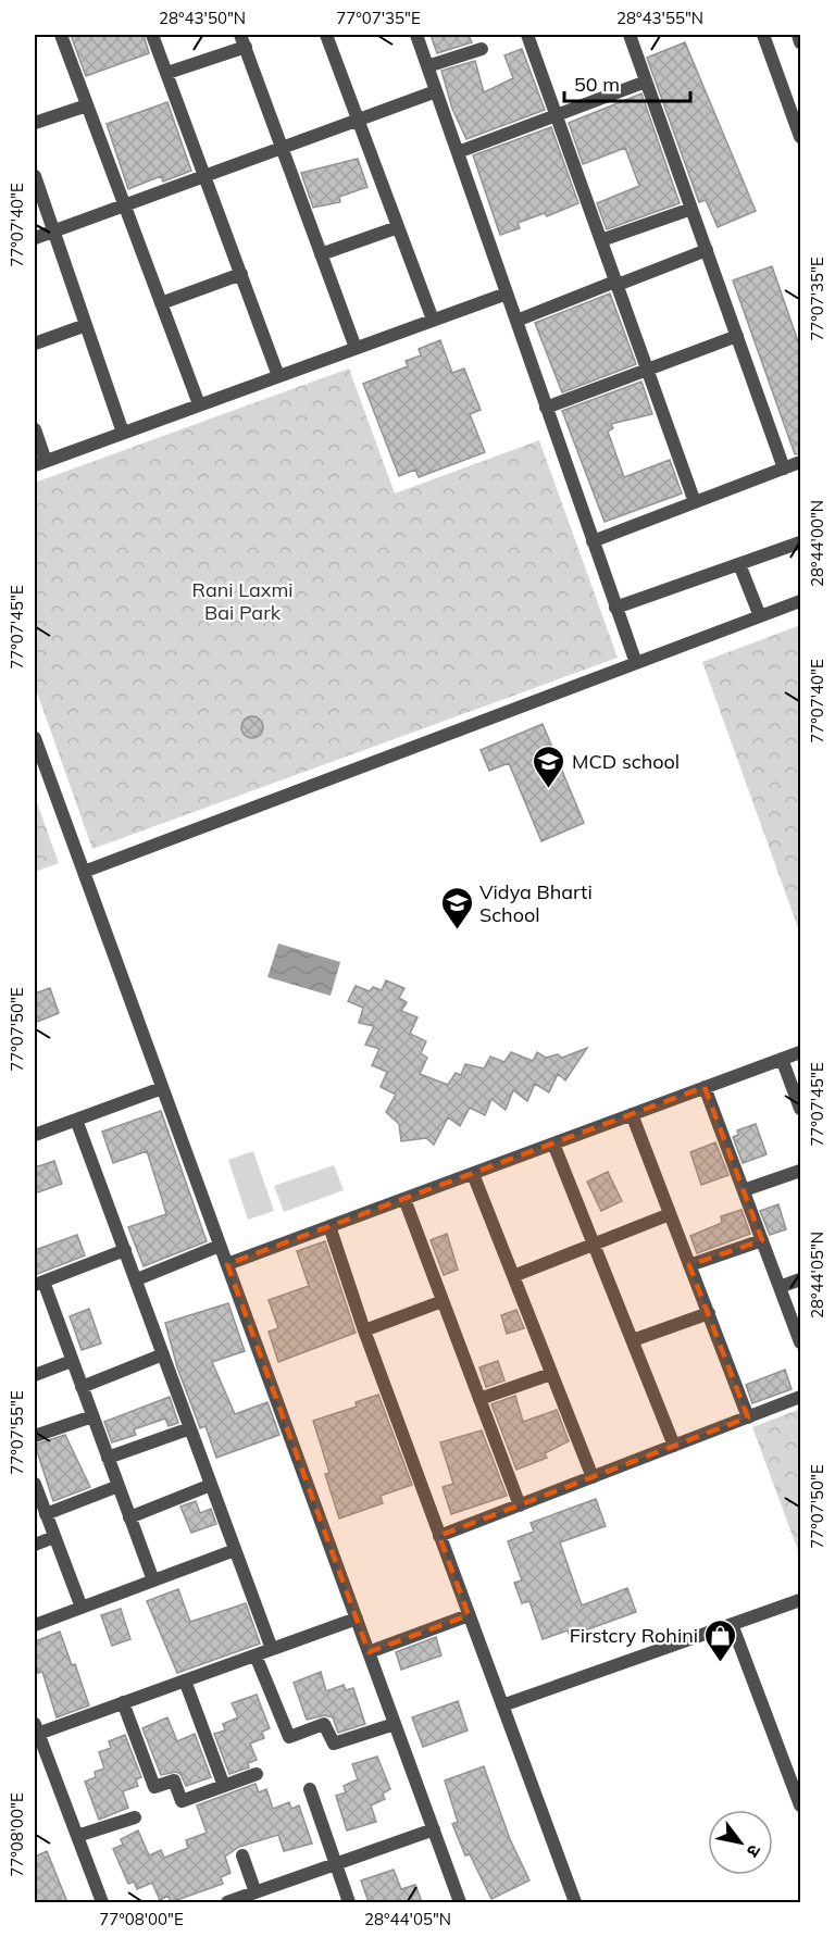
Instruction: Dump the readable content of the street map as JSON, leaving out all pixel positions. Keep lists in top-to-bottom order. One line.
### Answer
{"parks":["Rani Laxmi Bai Park"],"places":{"school or university":["MCD school","Vidya Bharti School"],"shop":["Firstcry Rohini"]},"scale_bar":"50 m","north":"bottom right","coordinates":["28°43'50\"N","77°07'35\"E","28°43'55\"N","77°07'40\"E","28°44'00\"N","77°07'45\"E","77°07'50\"E","28°44'05\"N","77°07'55\"E","77°08'00\"E"]}
